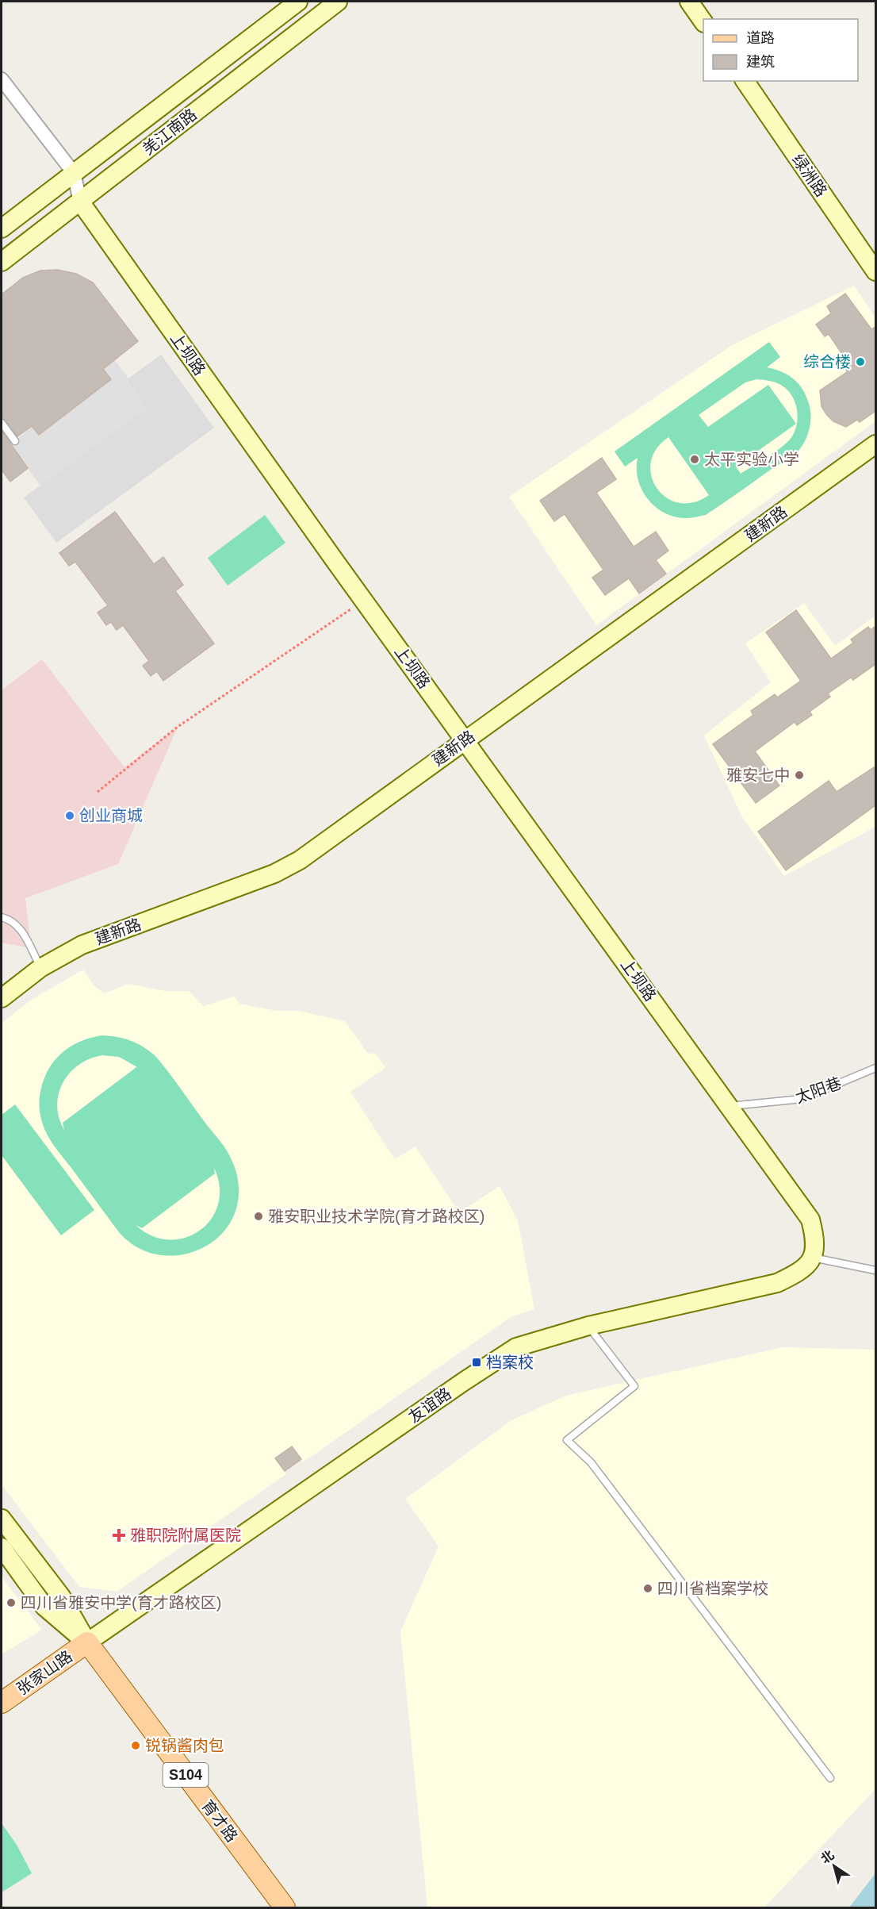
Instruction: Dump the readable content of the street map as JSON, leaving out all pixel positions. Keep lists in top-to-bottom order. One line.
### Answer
{"streets":{"main road":["张家山路","S104","育才路"],"street":["羌江南路","绿洲路","上坝路","建新路","友谊路"],"lane":["太阳巷"]},"crossings":[["羌江南路","上坝路"],["上坝路","建新路"],["上坝路","太阳巷"],["上坝路","友谊路"],["友谊路","张家山路"],["友谊路","育才路"],["张家山路","育才路"]],"places":{"other":["综合楼","太平实验小学","雅安七中","创业商城","雅安职业技术学院(育才路校区)","四川省档案学校","四川省雅安中学(育才路校区)","锐锅酱肉包"],"transit":["档案校"],"health":["雅职院附属医院"]},"legend":["道路","建筑"],"north":"top left"}
